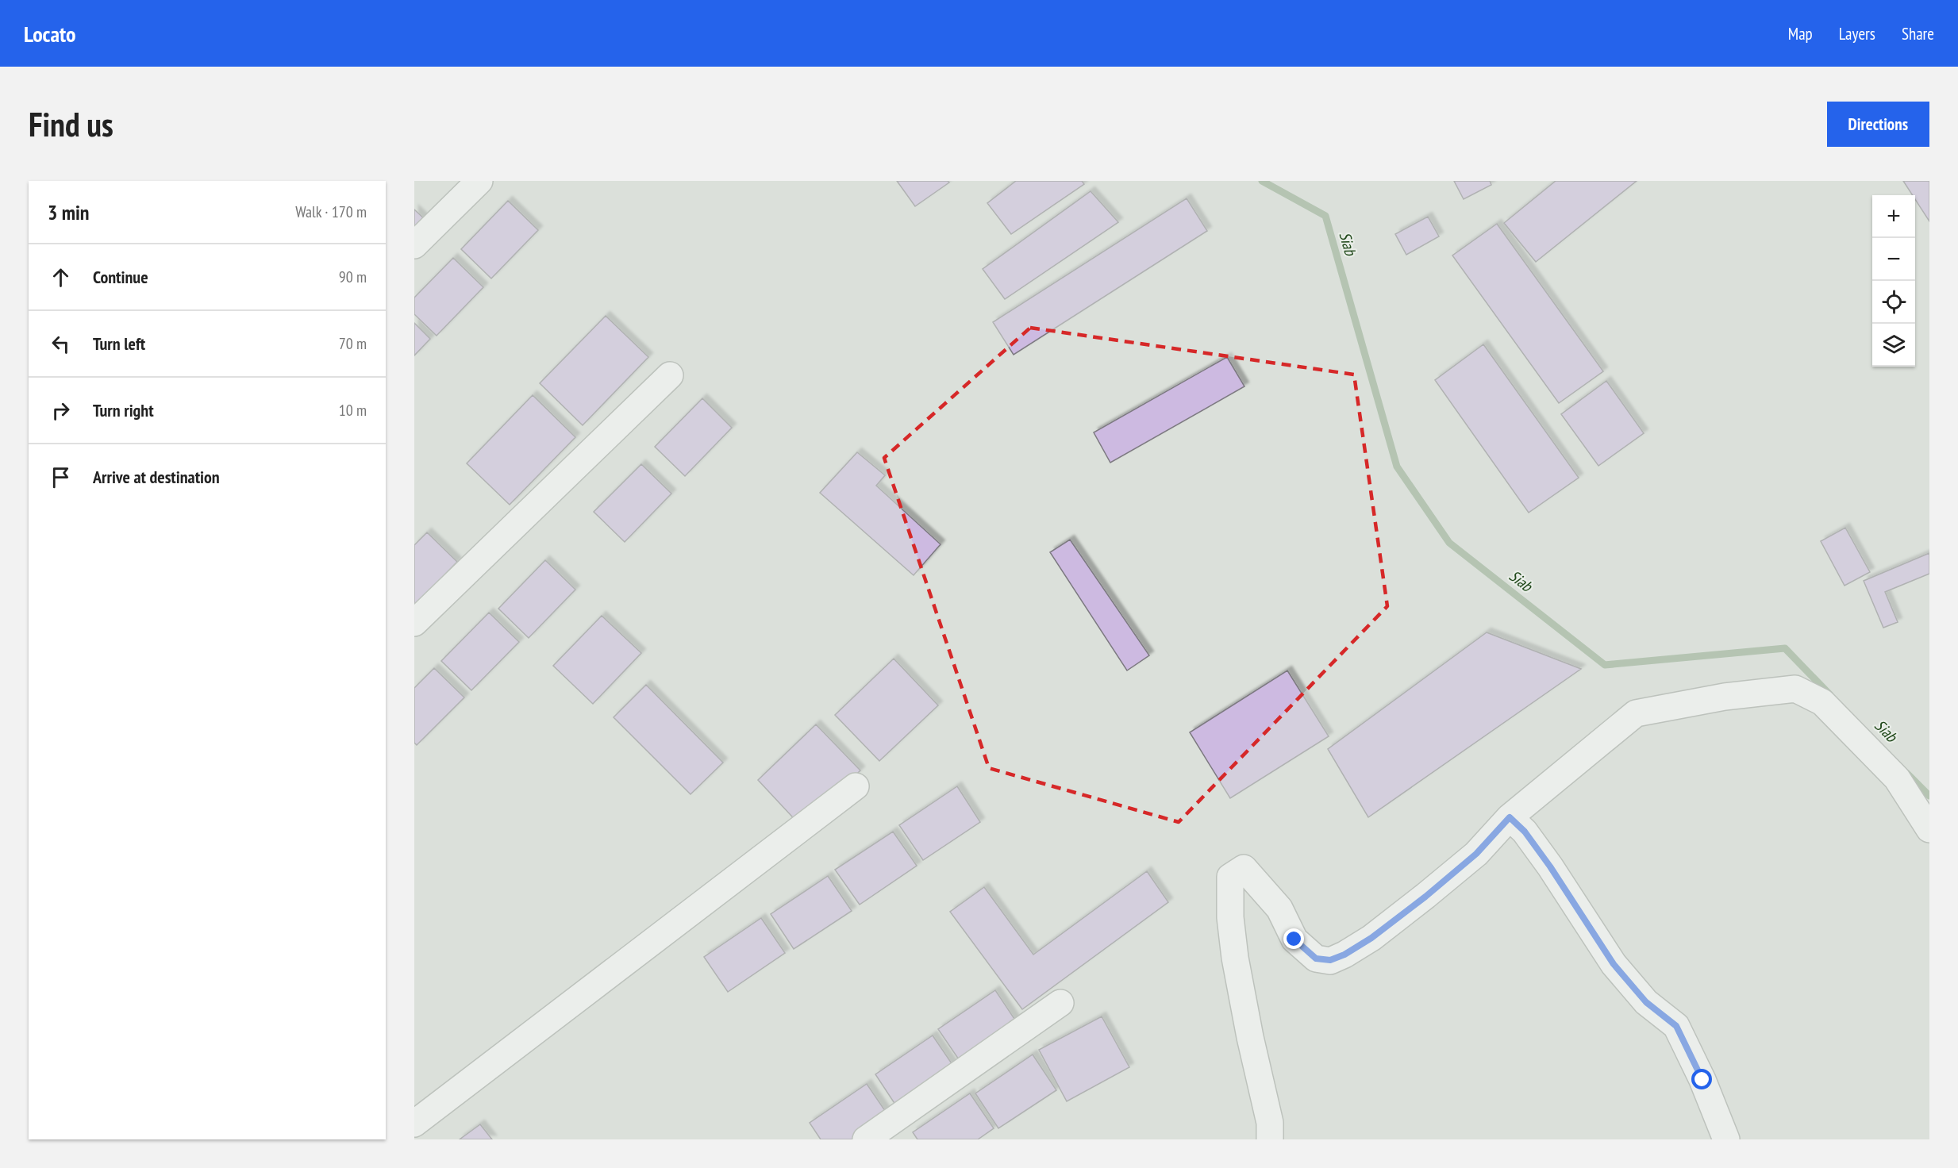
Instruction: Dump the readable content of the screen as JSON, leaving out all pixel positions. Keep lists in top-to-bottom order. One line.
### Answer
{"water":["Siab"],"page":{"header":"Locato","nav":["Map","Layers","Share"],"buttons":"Directions","title":"Find us","heading":["3 min","Walk · 170 m"],"map_buttons":["+","−"],"list":[["Continue","90 m"],["Turn left","70 m"],["Turn right","10 m"],"Arrive at destination"]}}
